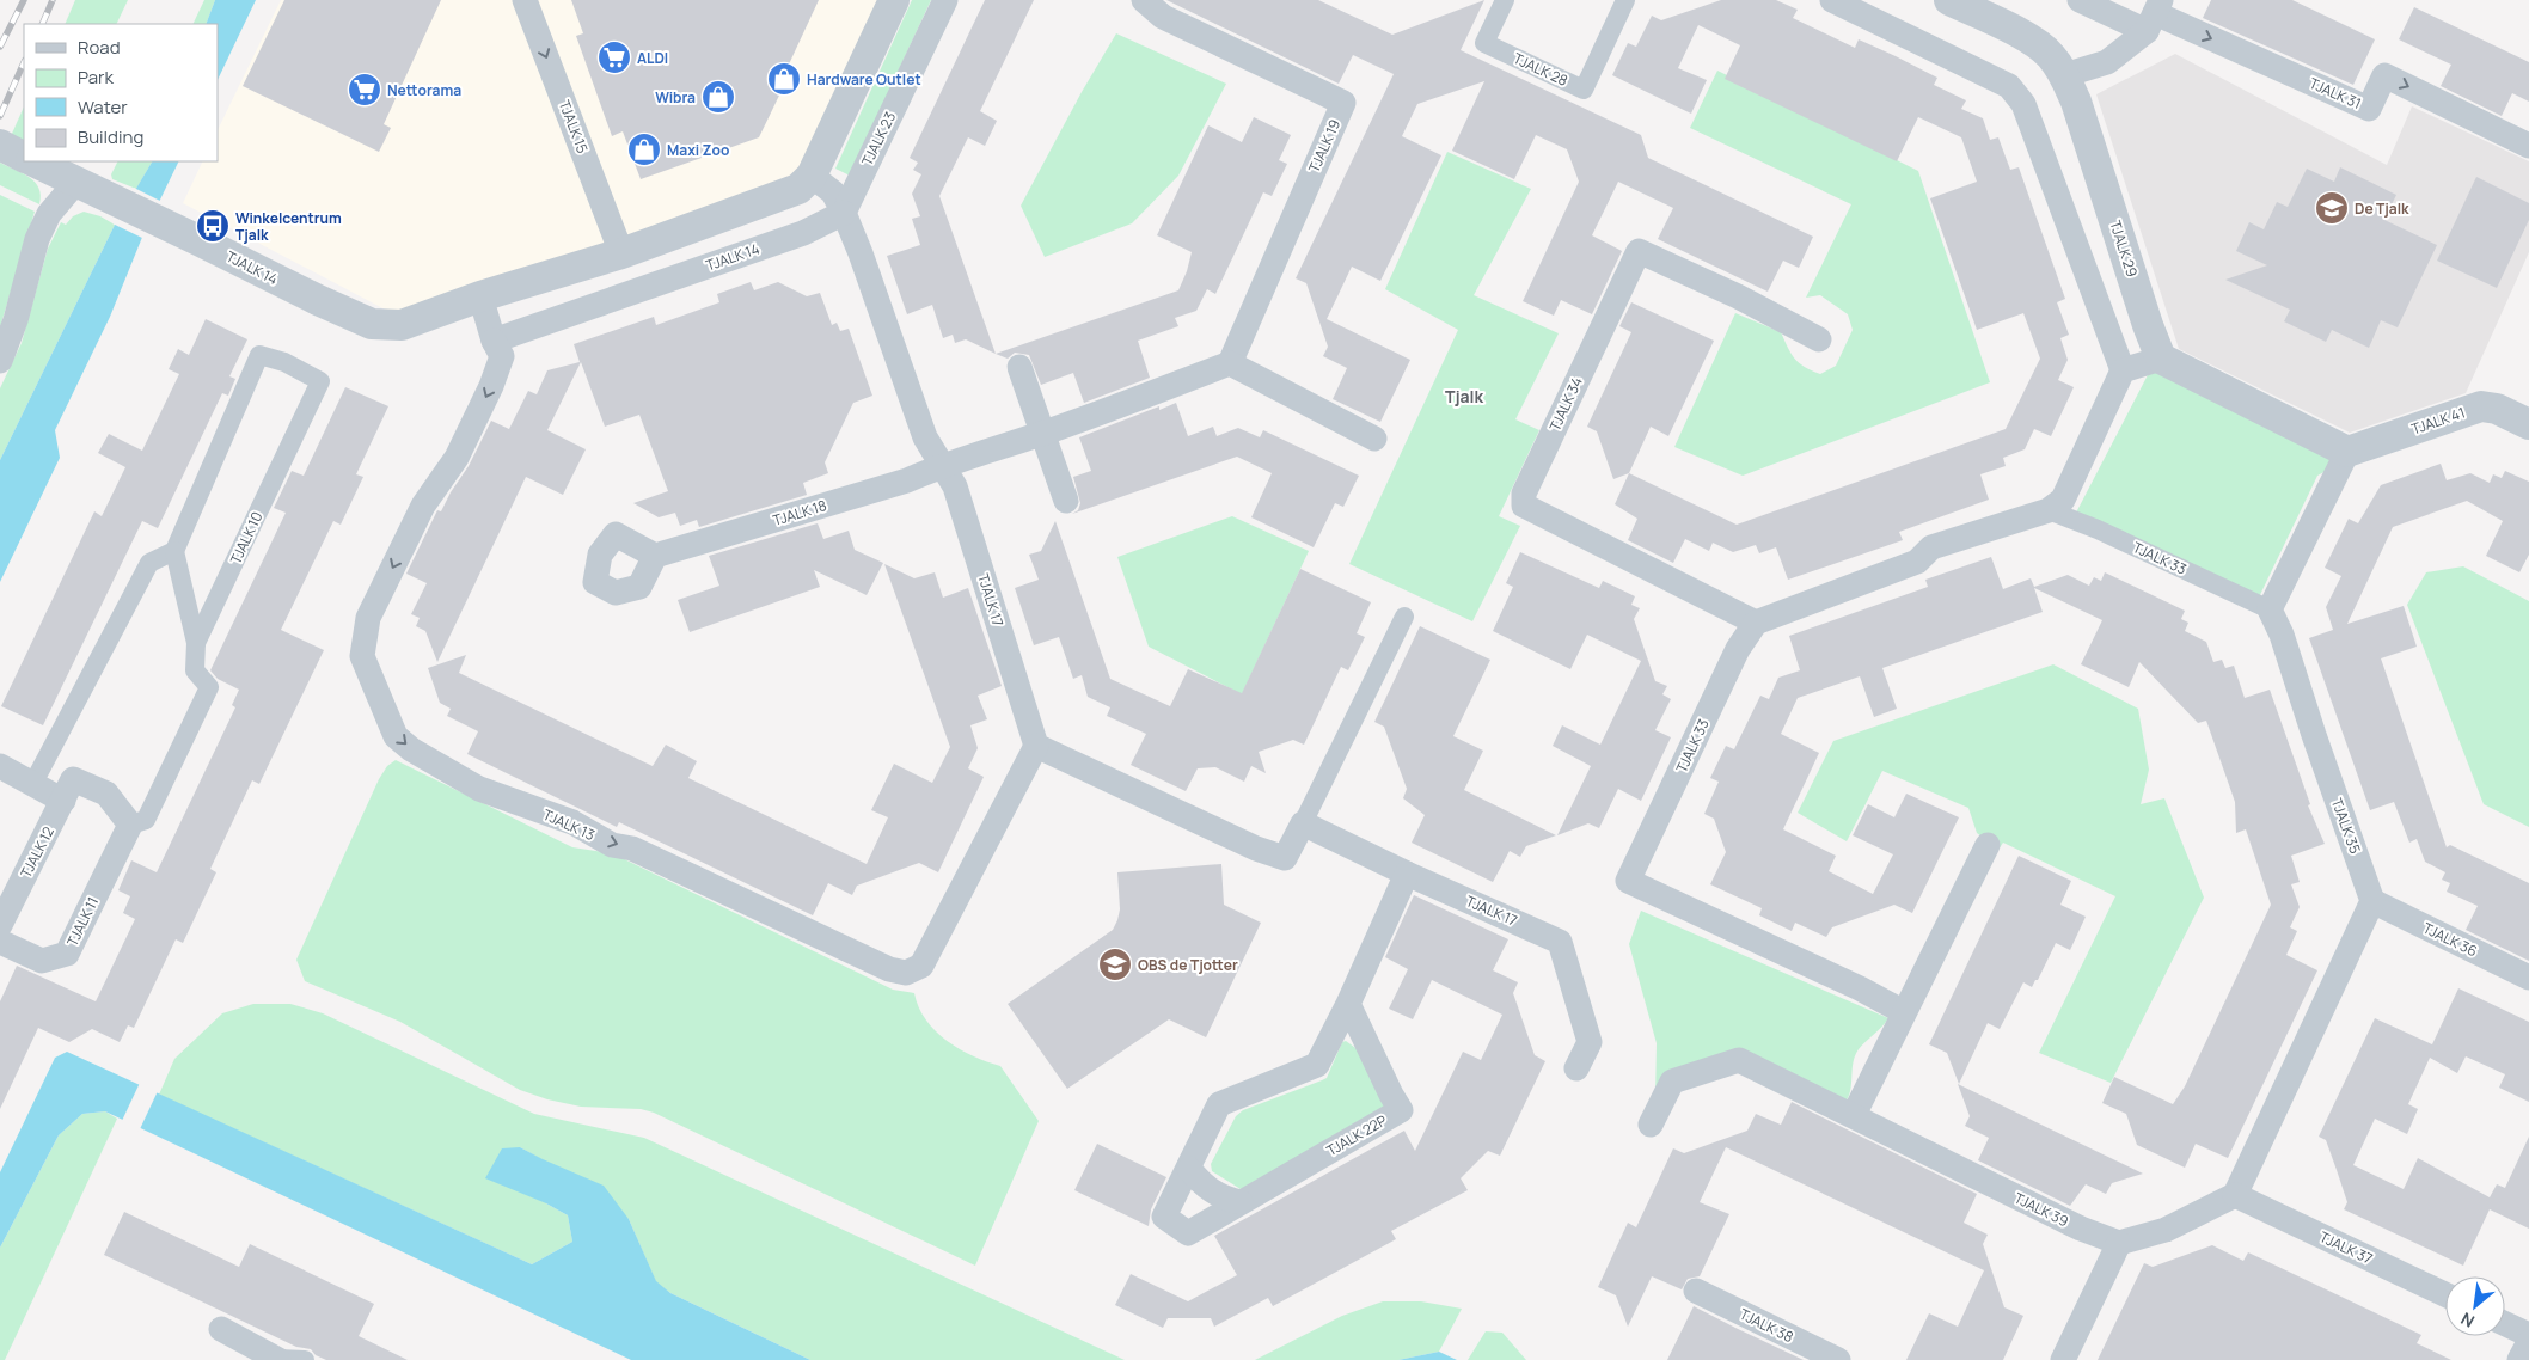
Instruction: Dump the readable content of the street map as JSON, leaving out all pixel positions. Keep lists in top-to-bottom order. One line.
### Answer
{"streets":{"street":["TJALK 28","TJALK 31","TJALK 15","TJALK 23","TJALK 19","TJALK 29","TJALK 14","TJALK 34","TJALK 41","TJALK 18","TJALK 10","TJALK 33","TJALK 17","TJALK 13","TJALK 35","TJALK 12","TJALK 11","TJALK 36","TJALK 22P","TJALK 39","TJALK 37","TJALK 38"]},"crossings":[["TJALK 15","TJALK 14"],["TJALK 23","TJALK 14"],["TJALK 23","TJALK 17"],["TJALK 14","TJALK 17"],["TJALK 14","TJALK 13"],["TJALK 34","TJALK 33"],["TJALK 18","TJALK 17"],["TJALK 10","TJALK 11"],["TJALK 33","TJALK 35"],["TJALK 17","TJALK 13"],["TJALK 17","TJALK 22P"],["TJALK 35","TJALK 36"]],"one_way":["TJALK 31","TJALK 15"],"districts":["Tjalk"],"places":{"supermarket":["ALDI","Nettorama"],"shop":["Hardware Outlet","Wibra","Maxi Zoo"],"school or university":["De Tjalk","OBS de Tjotter"],"bus stop":["Winkelcentrum Tjalk"]},"legend":["Road","Park","Water","Building"],"north":"bottom left"}
